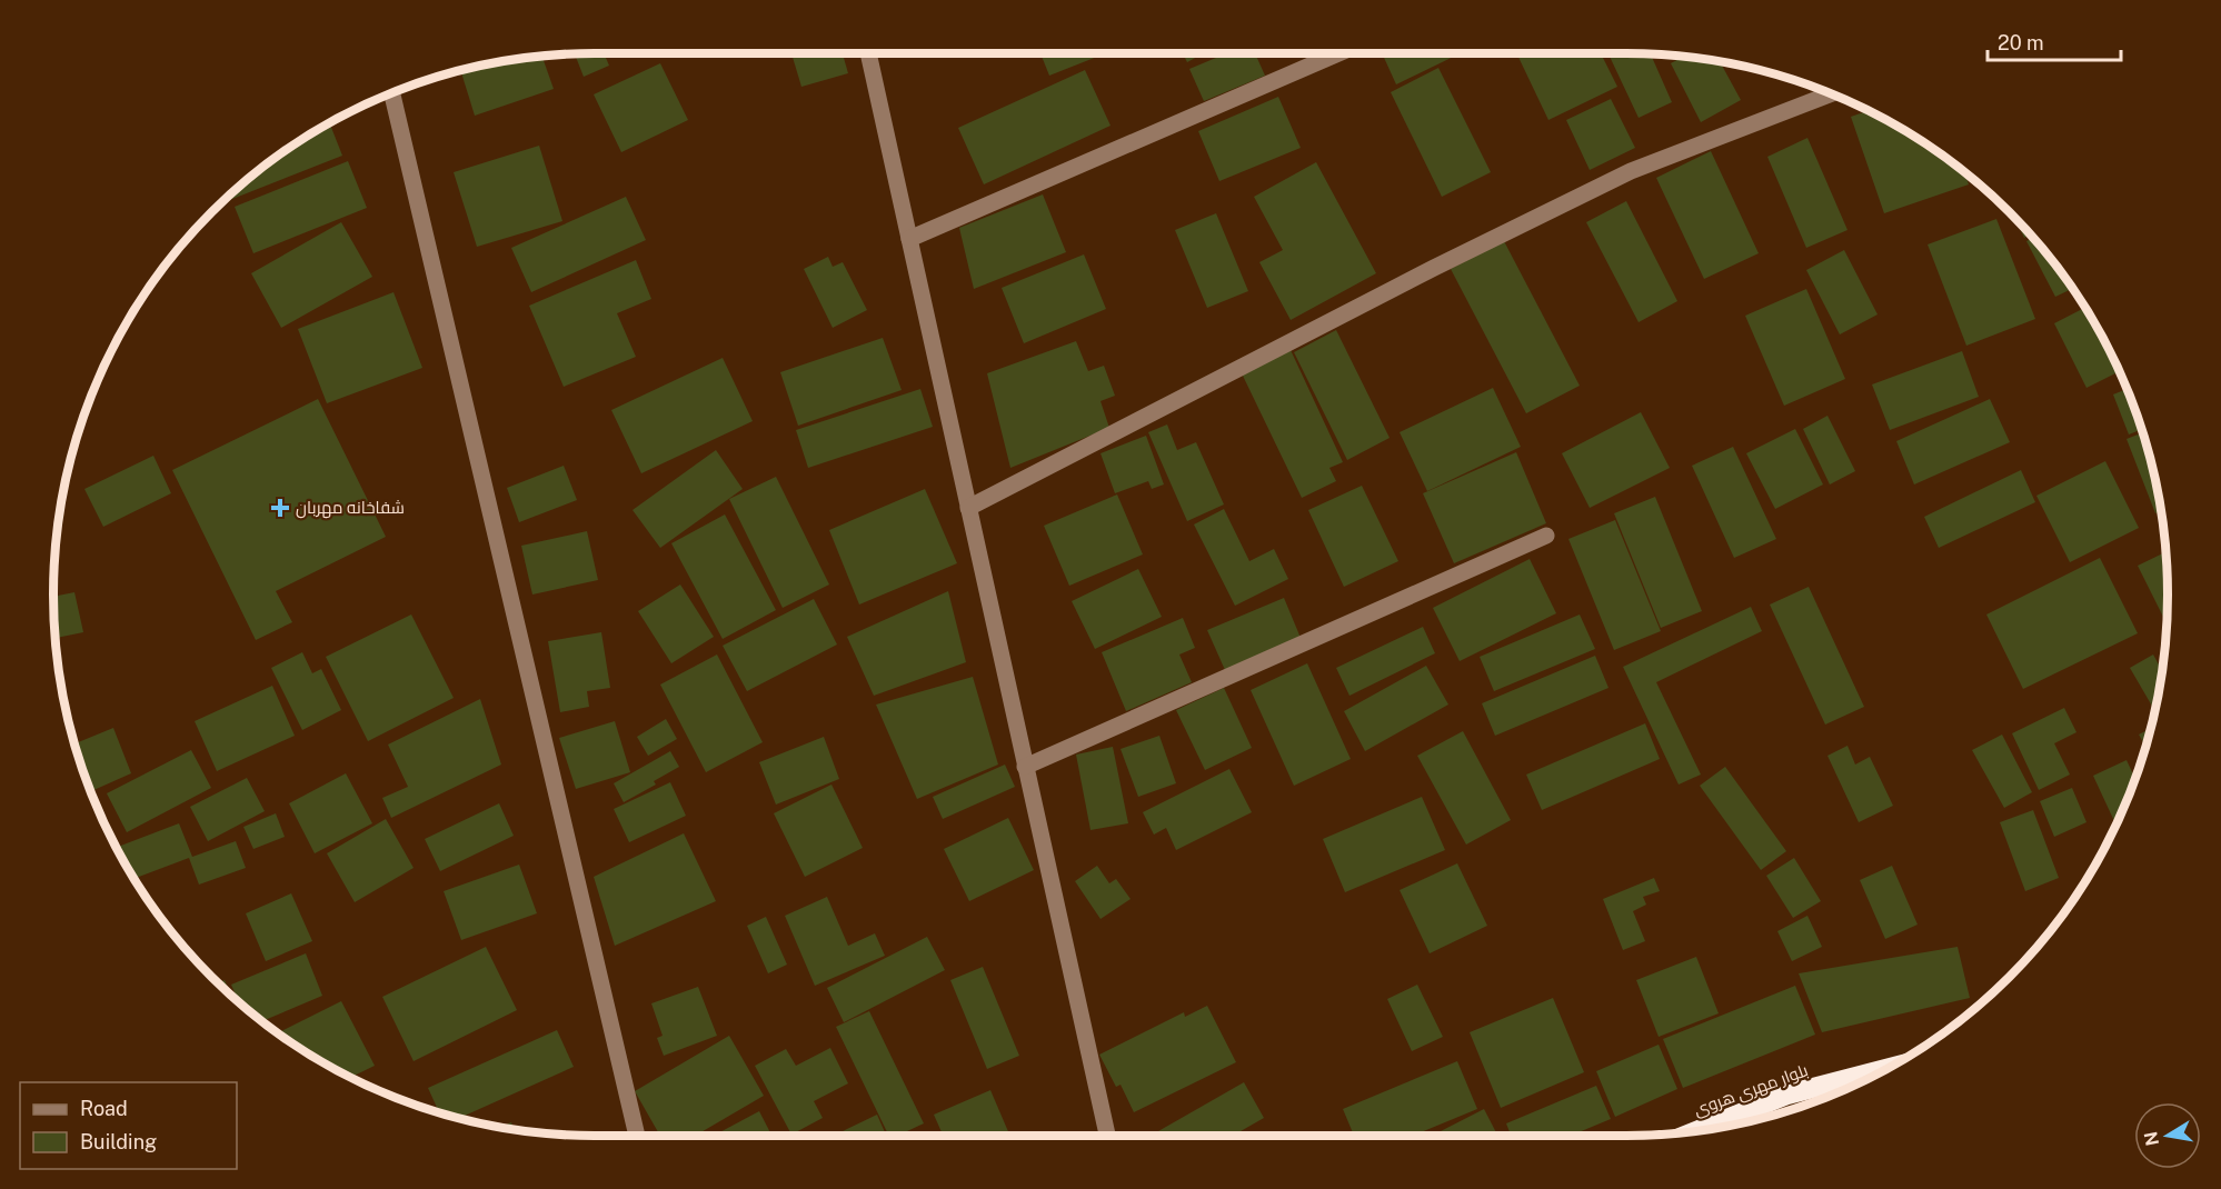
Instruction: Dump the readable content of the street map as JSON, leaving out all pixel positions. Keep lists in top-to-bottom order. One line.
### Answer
{"streets":{"highway":["بلوار مهری هروی"]},"places":{"health":["شفاخانه مهربان"]},"legend":["Road","Building"],"scale_bar":"20 m","north":"left"}
